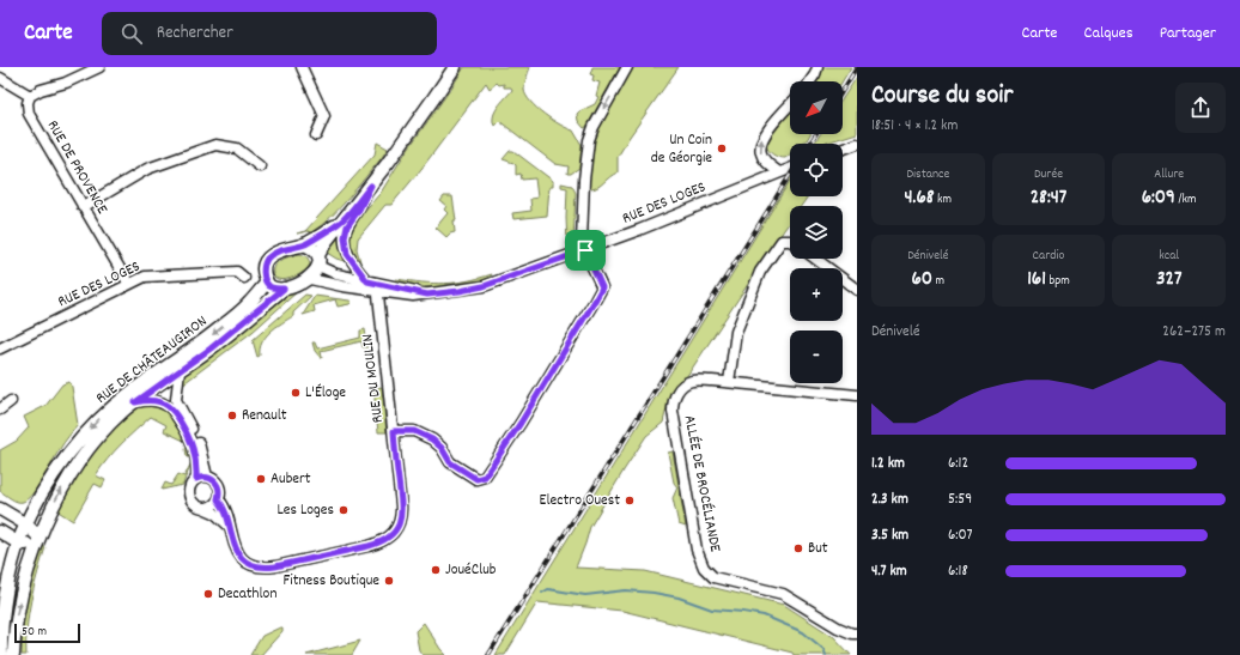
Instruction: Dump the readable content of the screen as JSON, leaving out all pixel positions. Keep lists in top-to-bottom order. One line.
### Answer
{"streets":{"main road":["RUE DE CHÂTEAUGIRON"],"street":["RUE DE PROVENCE","RUE DES LOGES","RUE DU MOULIN","ALLÉE DE BROCÉLIANDE"]},"crossings":[["RUE DE PROVENCE","RUE DES LOGES"],["RUE DES LOGES","RUE DE CHÂTEAUGIRON"],["RUE DES LOGES","RUE DU MOULIN"]],"places":["Un Coin de Géorgie","L'Éloge","Renault","Aubert","Electro Ouest","Les Loges","But","JouéClub","Fitness Boutique","Decathlon"],"scale_bar":"50 m","north":"bottom left","page":{"header":"Carte","search":"Rechercher","nav":["Carte","Calques","Partager"],"heading":["Course du soir","18:51 · 4 × 1.2 km"],"map_buttons":["+","−"],"stats":[["Distance","4.68 km"],["Durée","28:47"],["Allure","6:09 /km"],["Dénivelé","60 m"],["Cardio","161 bpm"],["kcal","327"]],"chart":["Dénivelé","262–275 m"],"list":[{"name":"1.2 km","note":"6:12"},{"name":"2.3 km","note":"5:59"},{"name":"3.5 km","note":"6:07"},{"name":"4.7 km","note":"6:18"}],"scale":"50 m"}}
